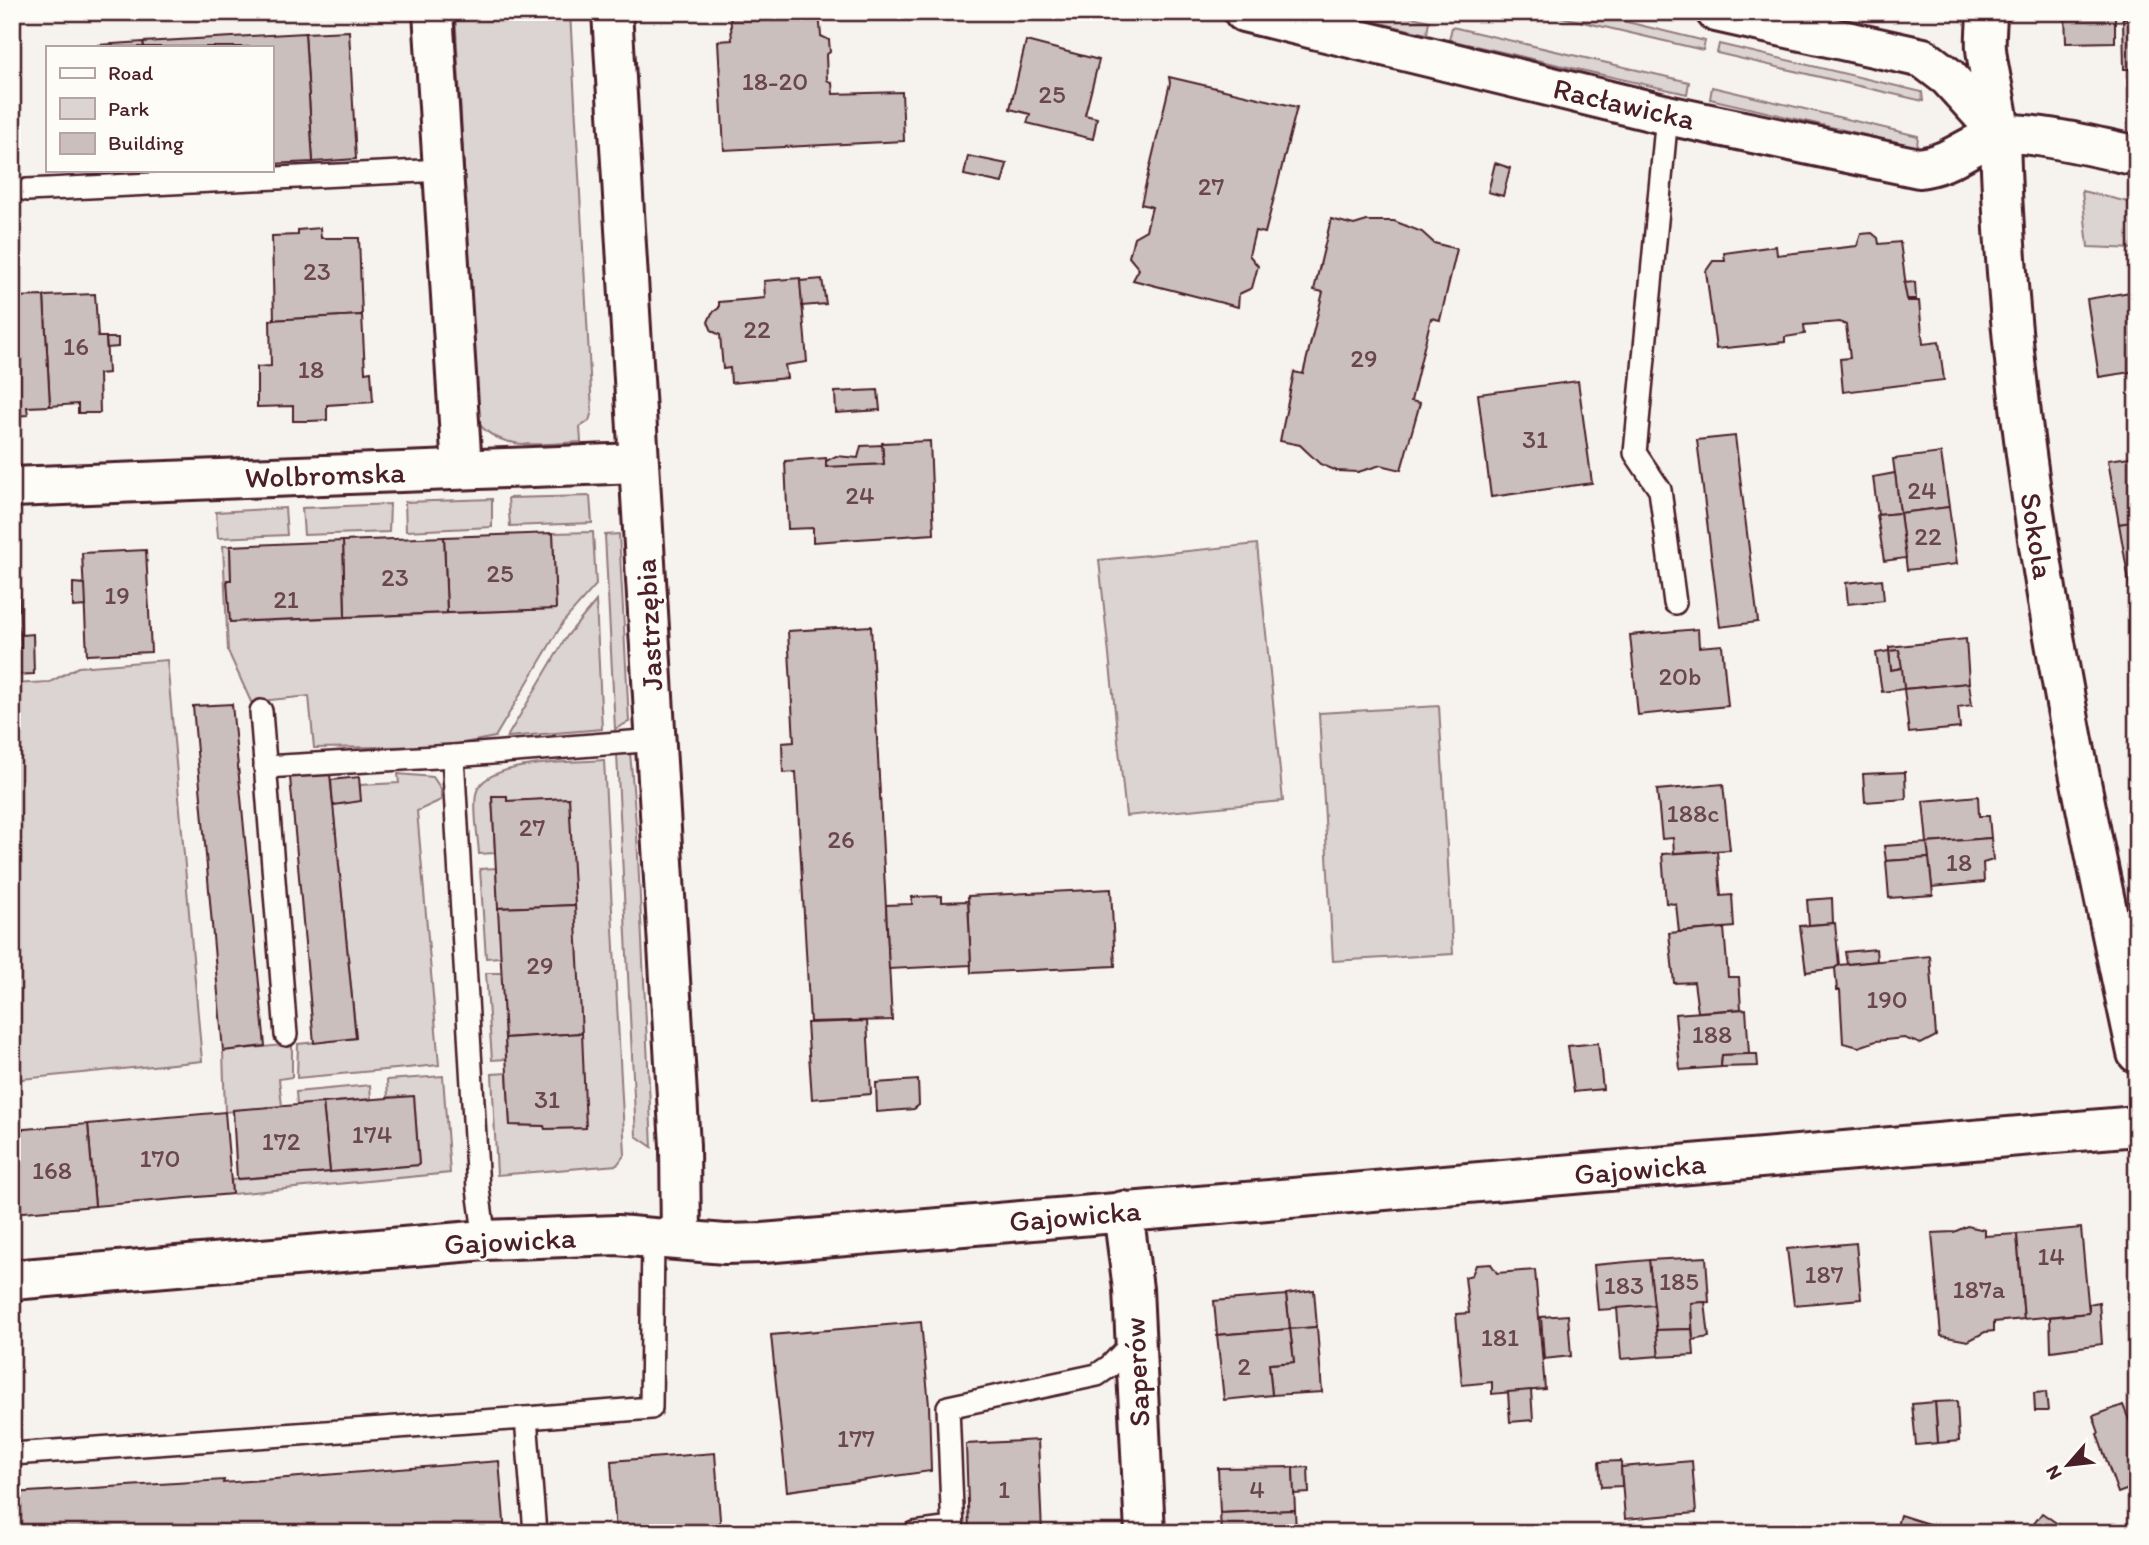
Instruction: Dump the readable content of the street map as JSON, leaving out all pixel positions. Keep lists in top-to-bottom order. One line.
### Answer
{"streets":{"street":["Racławicka","Wolbromska","Sokola","Jastrzębia","Gajowicka","Saperów"]},"crossings":[["Racławicka","Sokola"],["Wolbromska","Jastrzębia"],["Jastrzębia","Gajowicka"],["Gajowicka","Saperów"]],"house_numbers":["18-20","25","27","23","22","16","29","18","31","24","24","22","25","23","19","21","20b","188c","27","26","18","29","190","188","31","174","172","170","168","14","187","185","183","187a","181","2","177","1","4"],"legend":["Road","Park","Building"],"north":"bottom left"}
